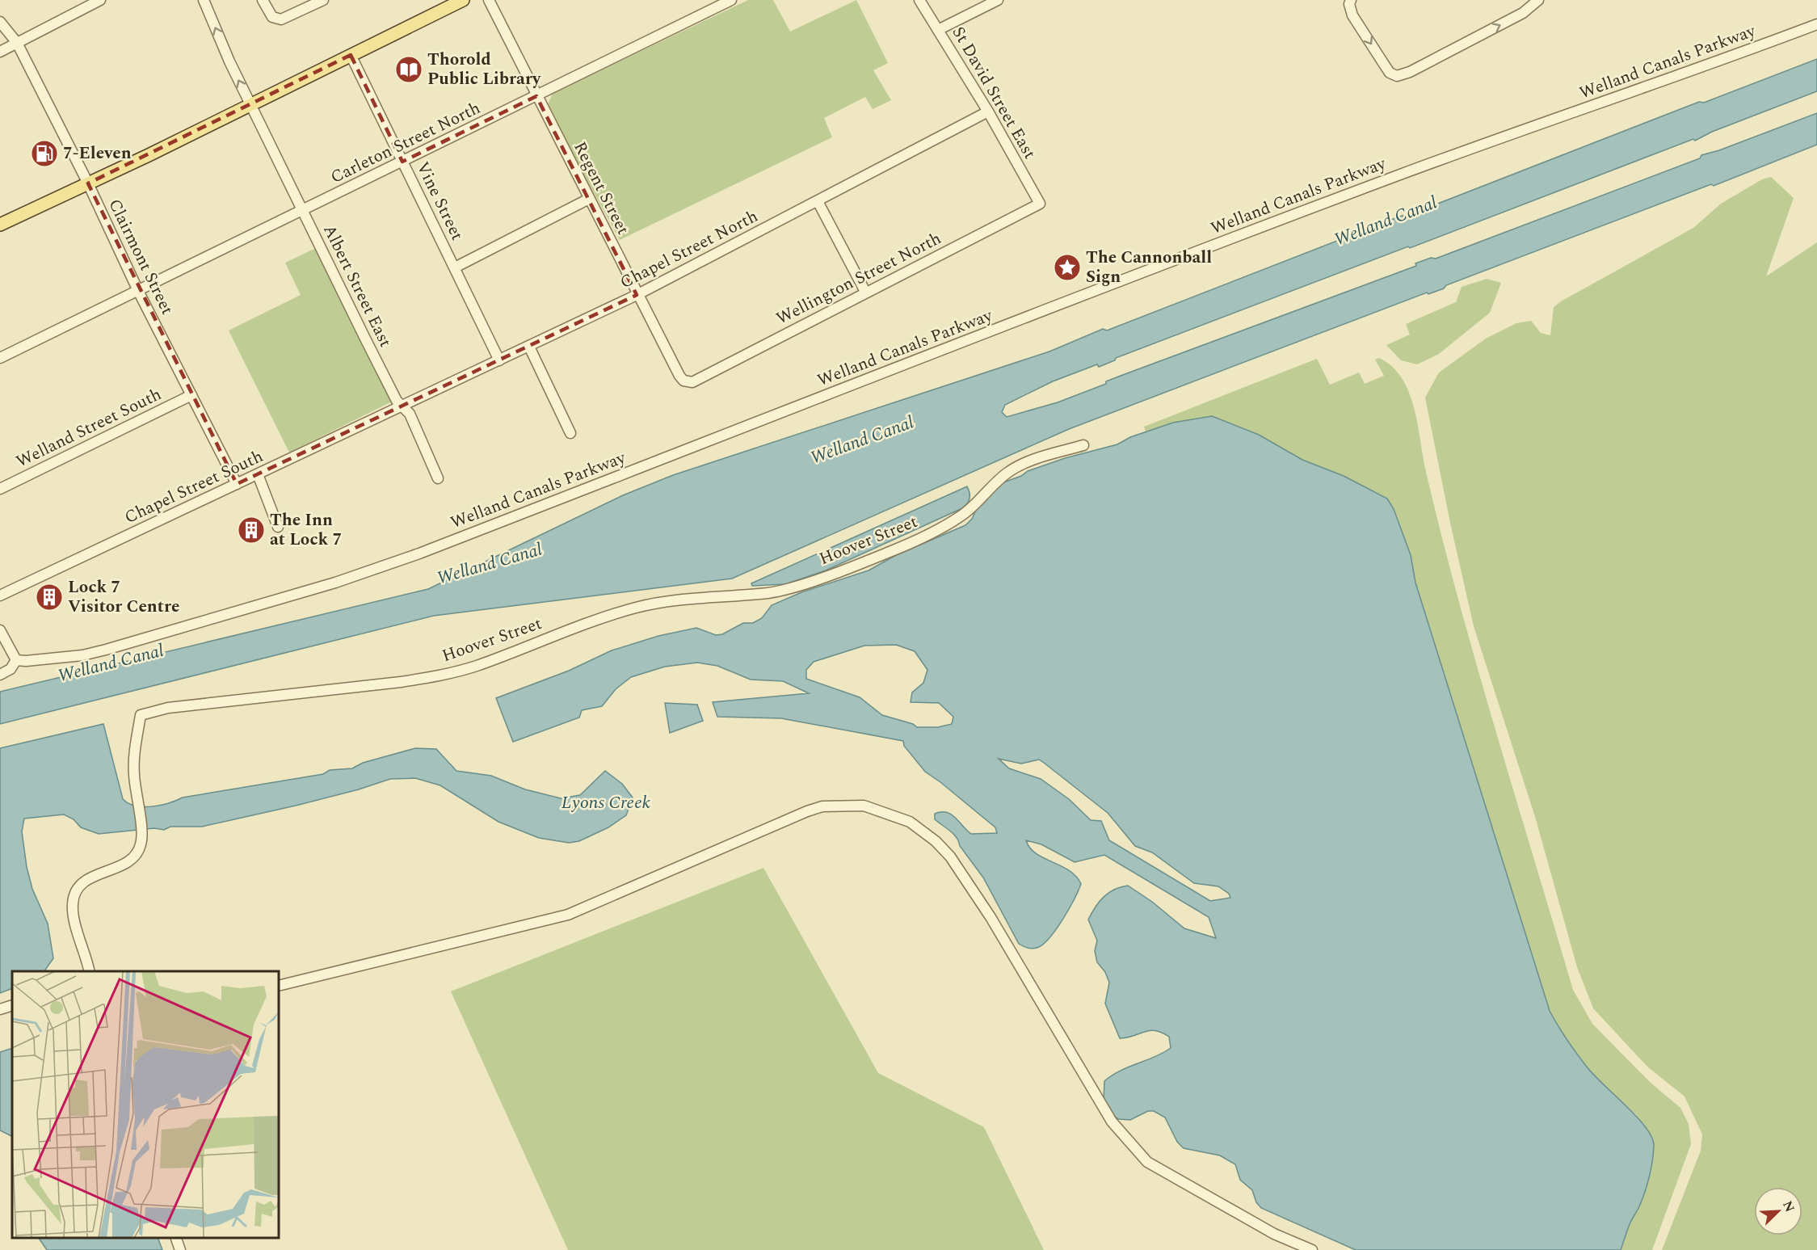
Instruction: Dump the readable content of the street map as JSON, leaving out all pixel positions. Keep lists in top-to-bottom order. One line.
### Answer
{"streets":{"street":["Welland Canals Parkway","St David Street East","Carleton Street North","Regent Street","Vine Street","Chapel Street North","Clairmont Street","Wellington Street North","Albert Street East","Welland Street South","Chapel Street South","Hoover Street"]},"crossings":[["St David Street East","Chapel Street North"],["St David Street East","Wellington Street North"],["Carleton Street North","Regent Street"],["Carleton Street North","Vine Street"],["Carleton Street North","Clairmont Street"],["Carleton Street North","Albert Street East"],["Regent Street","Chapel Street North"],["Regent Street","Wellington Street North"],["Vine Street","Chapel Street North"],["Chapel Street North","Albert Street East"],["Chapel Street North","Chapel Street South"],["Clairmont Street","Welland Street South"],["Clairmont Street","Chapel Street South"],["Albert Street East","Chapel Street South"]],"water":["Welland Canal","Lyons Creek"],"places":{"library":["Thorold Public Library"],"fuel station":["7-Eleven"],"place":["The Cannonball Sign"],"building":["The Inn at Lock 7","Lock 7 Visitor Centre"]},"north":"top right"}
